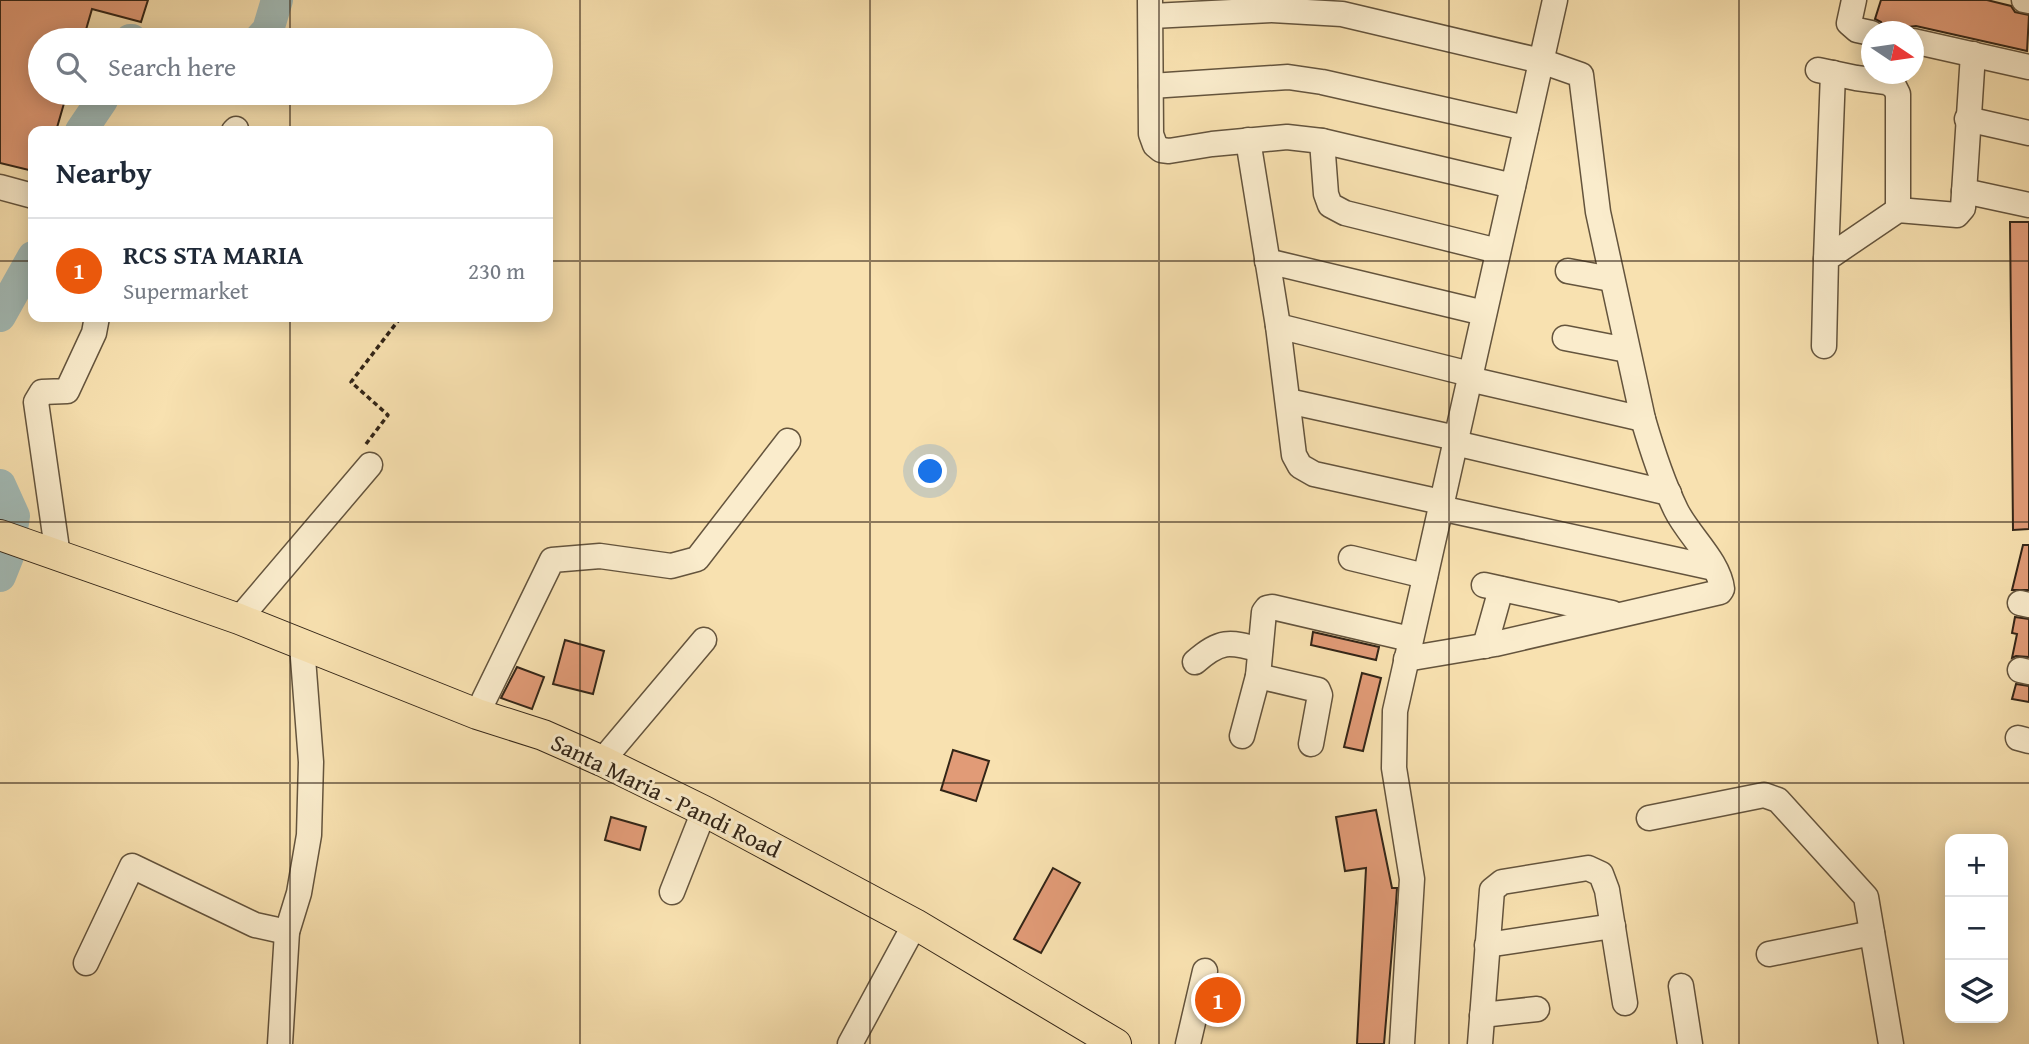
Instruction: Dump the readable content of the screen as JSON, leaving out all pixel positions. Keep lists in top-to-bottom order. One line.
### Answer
{"streets":{"main road":["Santa Maria - Pandi Road"]},"north":"right","page":{"search":"Search here","heading":"Nearby","list":[{"mark":"1","name":"RCS STA MARIA","note":"Supermarket","value":"230 m"}],"map_buttons":["+","−"],"pins":"1"}}
